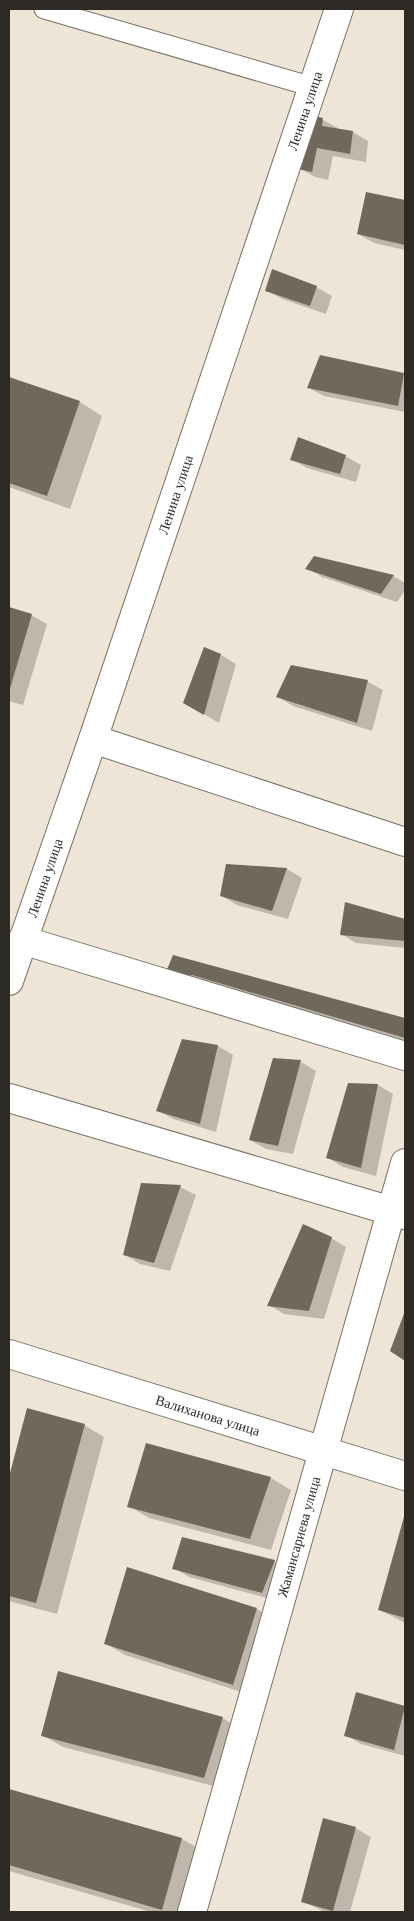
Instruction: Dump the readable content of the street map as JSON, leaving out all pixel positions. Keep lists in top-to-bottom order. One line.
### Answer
{"streets":{"street":["Ленина улица","Валиханова улица","Жамансариева улица"]},"crossings":[["Валиханова улица","Жамансариева улица"]]}
